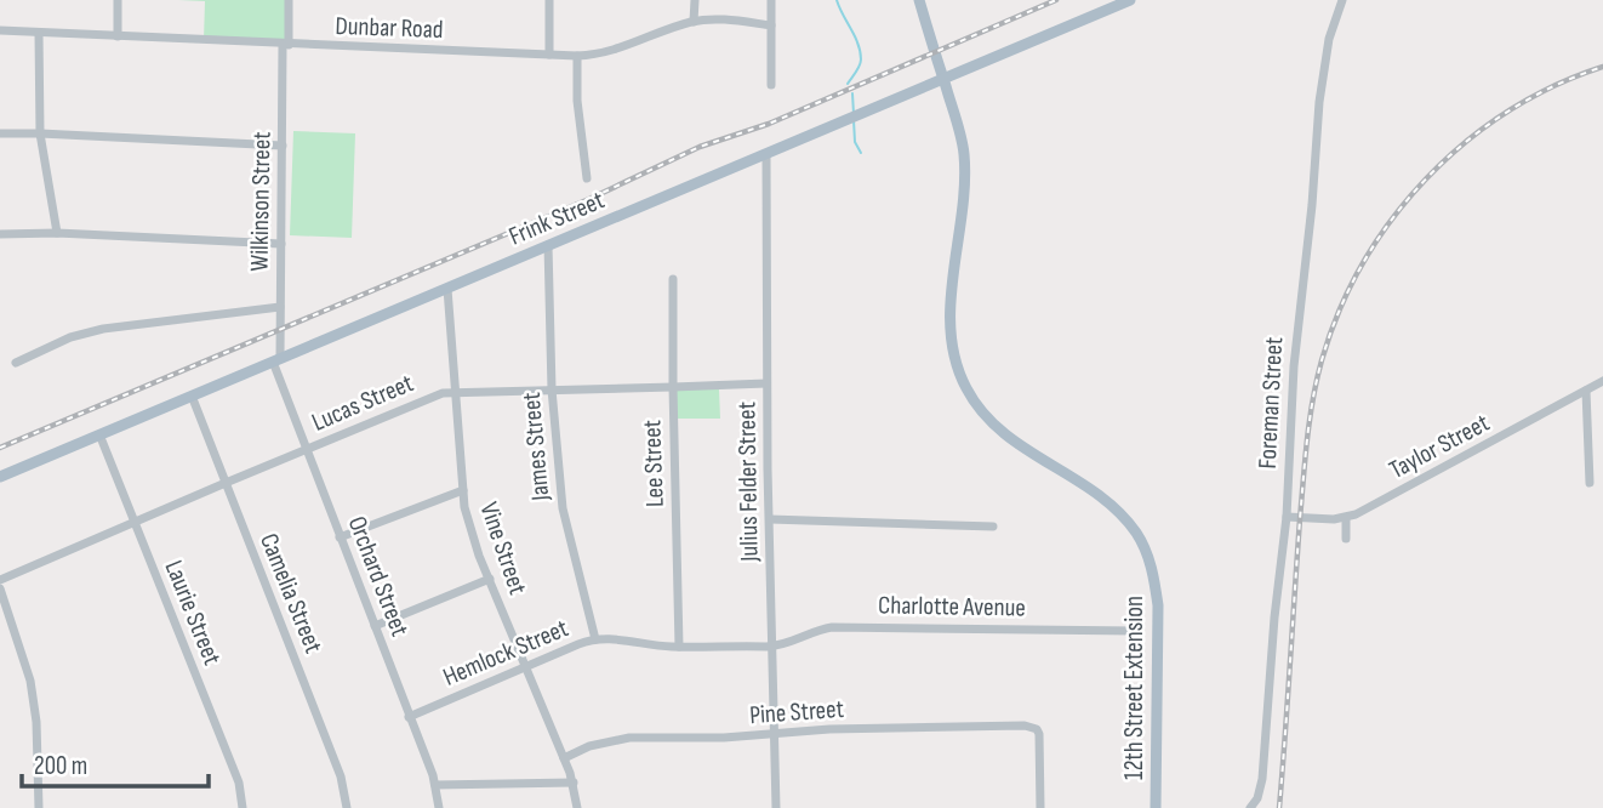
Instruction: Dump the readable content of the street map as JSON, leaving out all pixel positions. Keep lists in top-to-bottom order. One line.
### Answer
{"streets":{"main road":["Frink Street","12th Street Extension"],"street":["Dunbar Road","Wilkinson Street","Lucas Street","Foreman Street","James Street","Taylor Street","Lee Street","Julius Felder Street","Vine Street","Orchard Street","Camelia Street","Charlotte Avenue","Laurie Street","Hemlock Street","Pine Street"]},"crossings":[["Dunbar Road","Wilkinson Street"],["Wilkinson Street","Frink Street"],["Wilkinson Street","Orchard Street"],["Frink Street","James Street"],["Frink Street","Julius Felder Street"],["Frink Street","Vine Street"],["Frink Street","Orchard Street"],["Frink Street","Camelia Street"],["Frink Street","Laurie Street"],["Frink Street","12th Street Extension"],["Lucas Street","James Street"],["Lucas Street","Lee Street"],["Lucas Street","Julius Felder Street"],["Lucas Street","Vine Street"],["Lucas Street","Orchard Street"],["Lucas Street","Camelia Street"],["Lucas Street","Laurie Street"],["Foreman Street","Taylor Street"],["James Street","Hemlock Street"],["Lee Street","Hemlock Street"],["Julius Felder Street","Charlotte Avenue"],["Julius Felder Street","Hemlock Street"],["Julius Felder Street","Pine Street"],["Vine Street","Hemlock Street"],["Vine Street","Pine Street"],["Orchard Street","Hemlock Street"],["Charlotte Avenue","Hemlock Street"]],"scale_bar":"200 m"}
